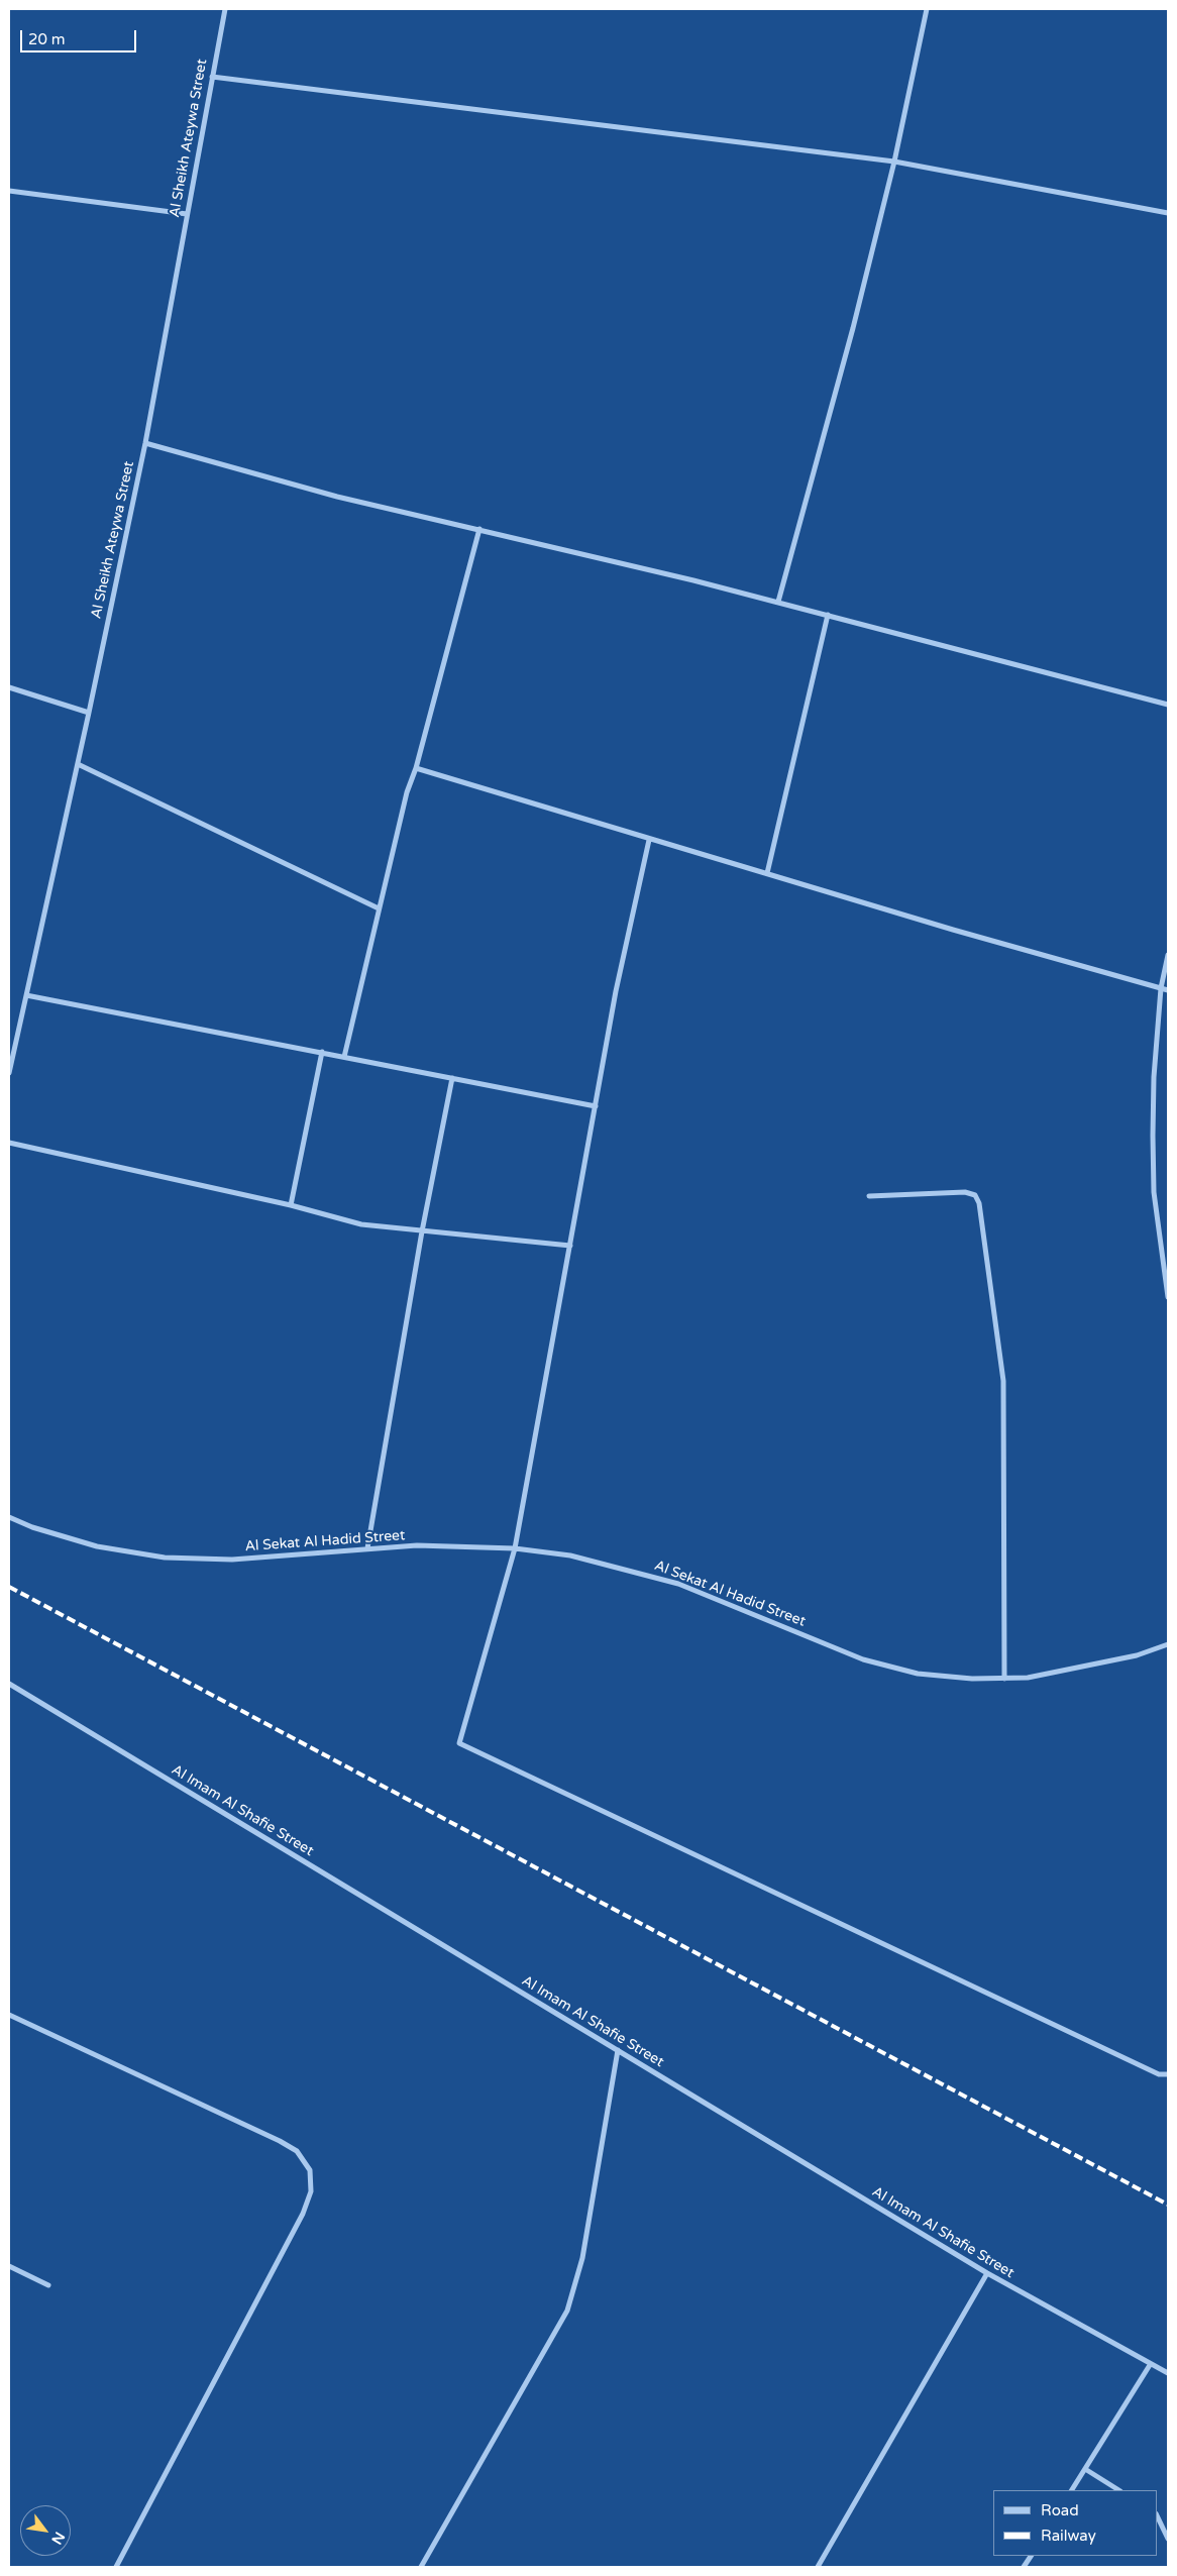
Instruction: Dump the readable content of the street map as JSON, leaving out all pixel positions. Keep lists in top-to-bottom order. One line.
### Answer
{"streets":{"street":["Al Sheikh Ateywa Street","Al Sekat Al Hadid Street","Al Imam Al Shafie Street"]},"legend":["Road","Railway"],"scale_bar":"20 m","north":"bottom right"}
